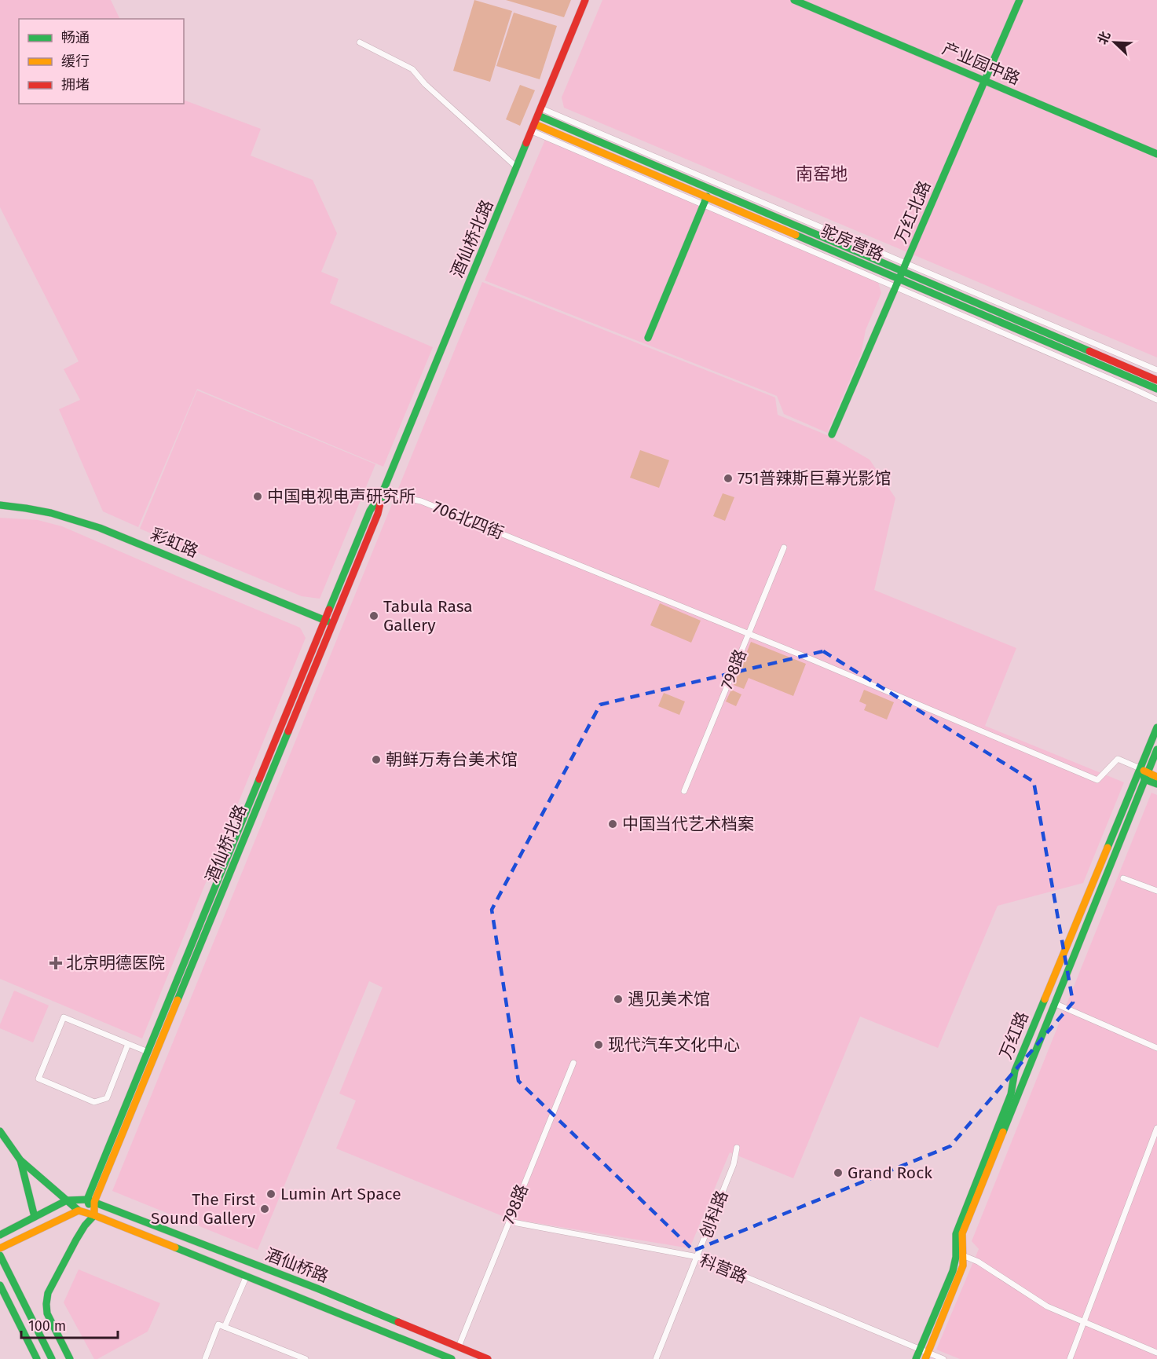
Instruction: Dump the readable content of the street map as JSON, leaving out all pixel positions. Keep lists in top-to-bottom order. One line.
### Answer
{"streets":{"main road":["产业园中路","万红北路","酒仙桥北路","驼房营路","彩虹路","万红路","酒仙桥路"],"street":["706北四街","798路","创科路","科营路"]},"crossings":[["产业园中路","万红北路"],["万红北路","驼房营路"],["酒仙桥北路","驼房营路"],["酒仙桥北路","706北四街"],["酒仙桥北路","彩虹路"],["酒仙桥北路","酒仙桥路"],["706北四街","798路"],["706北四街","万红路"],["798路","酒仙桥路"],["798路","科营路"],["万红路","科营路"],["创科路","科营路"]],"districts":["南窑地"],"places":{"other":["751普辣斯巨幕光影馆","中国电视电声研究所","Tabula Rasa Gallery","朝鲜万寿台美术馆","中国当代艺术档案","遇见美术馆","现代汽车文化中心","Grand Rock","Lumin Art Space","The First Sound Gallery"],"health":["北京明德医院"]},"legend":["畅通","缓行","拥堵"],"scale_bar":"100 m","north":"top left"}
